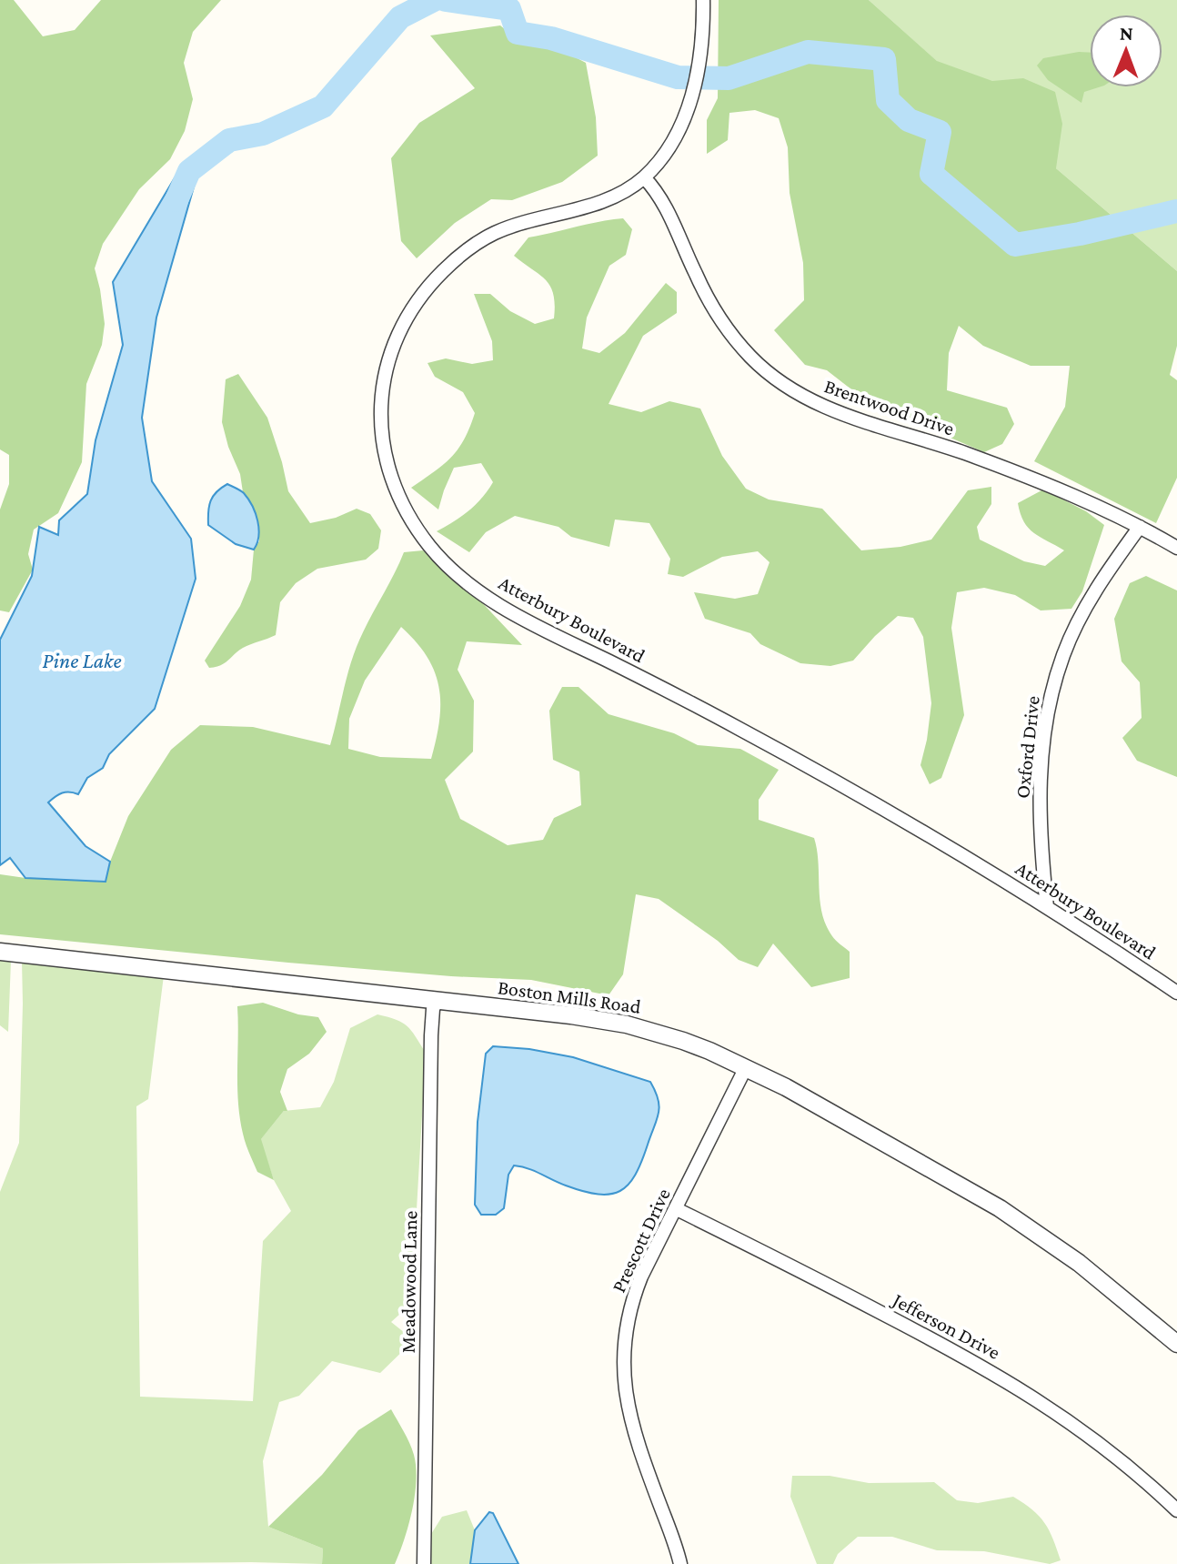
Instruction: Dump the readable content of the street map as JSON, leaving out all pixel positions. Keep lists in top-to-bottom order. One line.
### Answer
{"streets":{"street":["Brentwood Drive","Atterbury Boulevard","Oxford Drive","Boston Mills Road","Prescott Drive","Meadowood Lane","Jefferson Drive"]},"crossings":[["Brentwood Drive","Atterbury Boulevard"],["Brentwood Drive","Oxford Drive"],["Atterbury Boulevard","Oxford Drive"],["Boston Mills Road","Prescott Drive"],["Boston Mills Road","Meadowood Lane"],["Prescott Drive","Jefferson Drive"]],"water":["Pine Lake"],"north":"top"}
